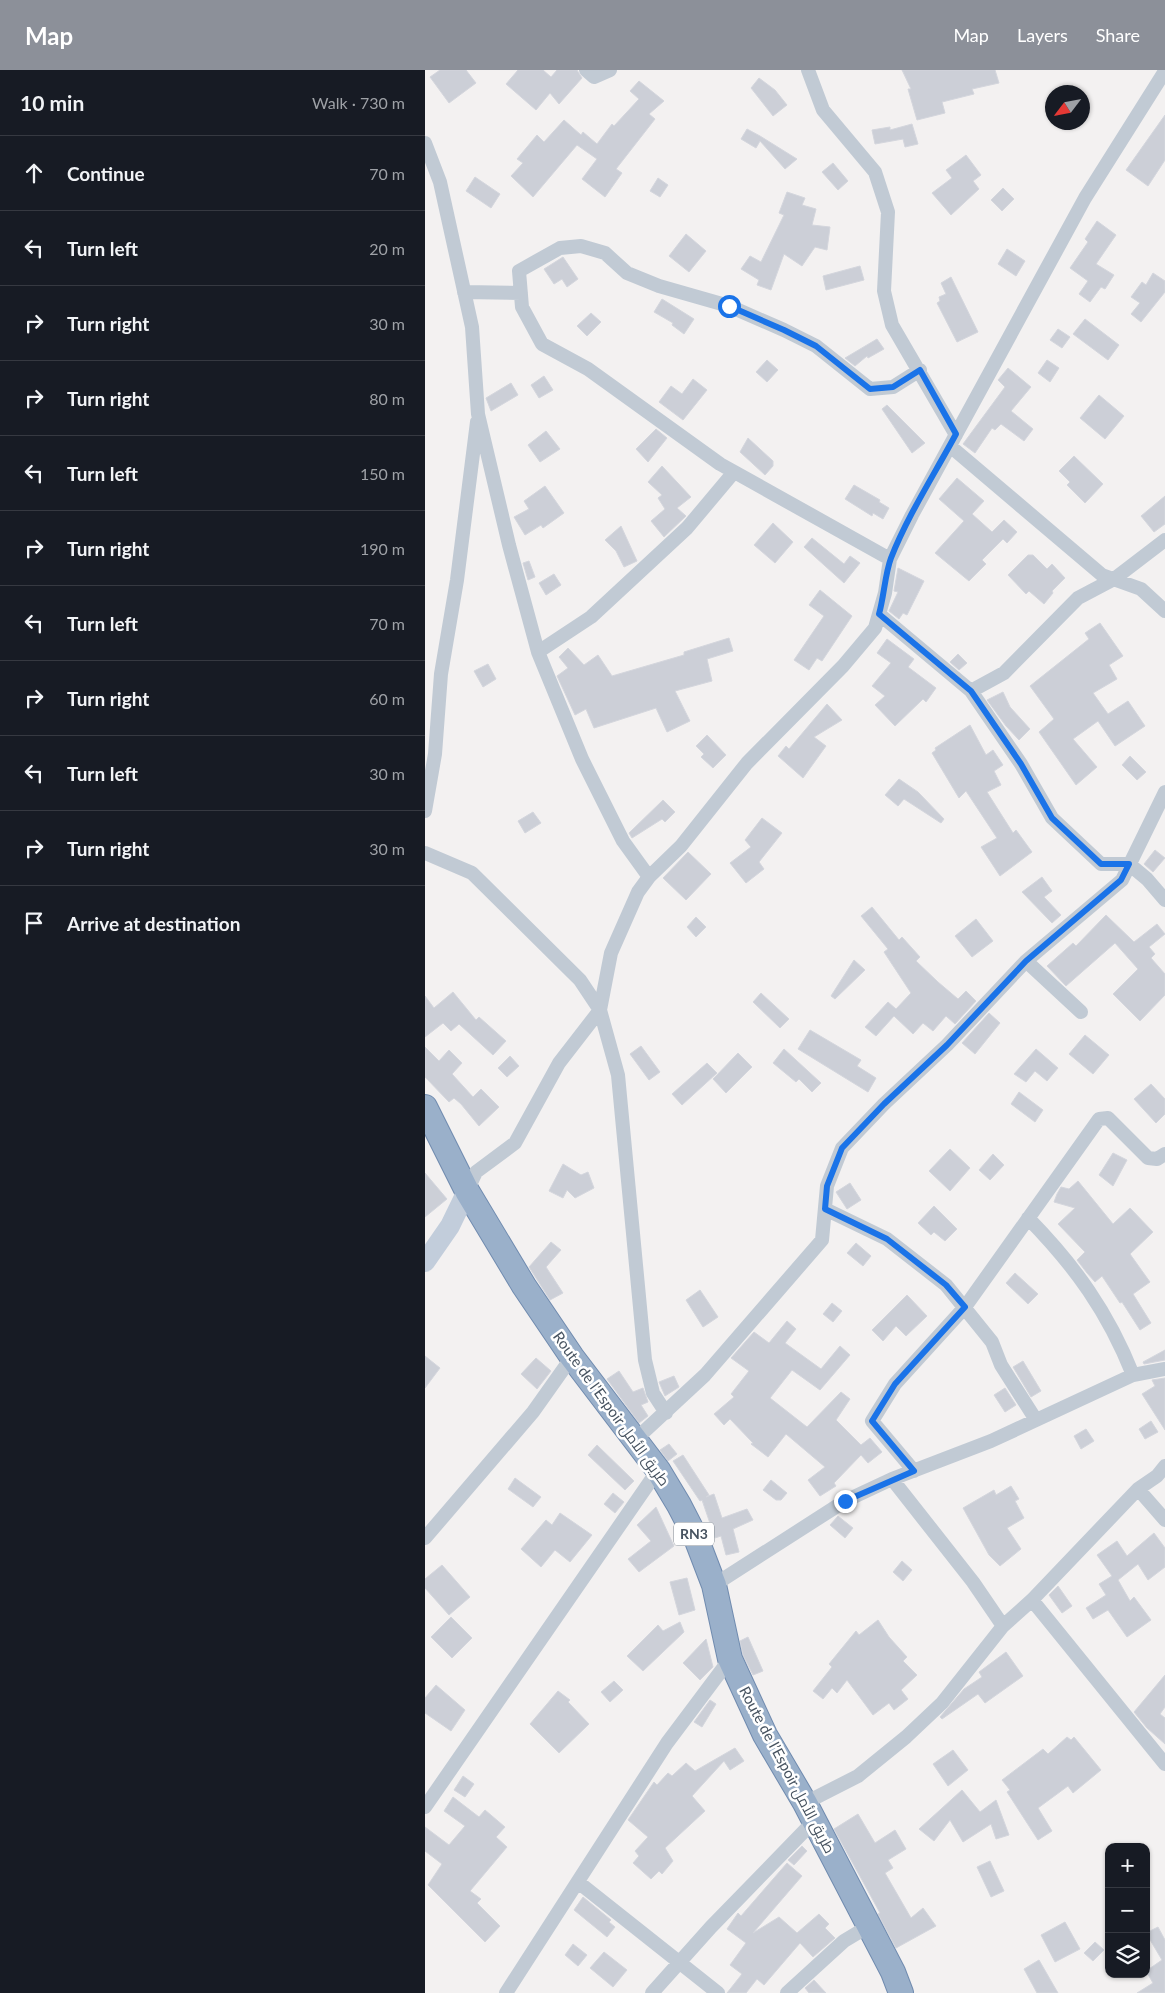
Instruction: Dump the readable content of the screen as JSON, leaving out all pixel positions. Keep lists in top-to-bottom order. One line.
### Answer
{"streets":{"highway":["Route de l’Espoir طريق الأمل","RN3"]},"north":"bottom left","page":{"header":"Map","nav":["Map","Layers","Share"],"heading":["10 min","Walk · 730 m"],"list":[["Continue","70 m"],["Turn left","20 m"],["Turn right","30 m"],["Turn right","80 m"],["Turn left","150 m"],["Turn right","190 m"],["Turn left","70 m"],["Turn right","60 m"],["Turn left","30 m"],["Turn right","30 m"],"Arrive at destination"],"map_buttons":["+","−"]}}
